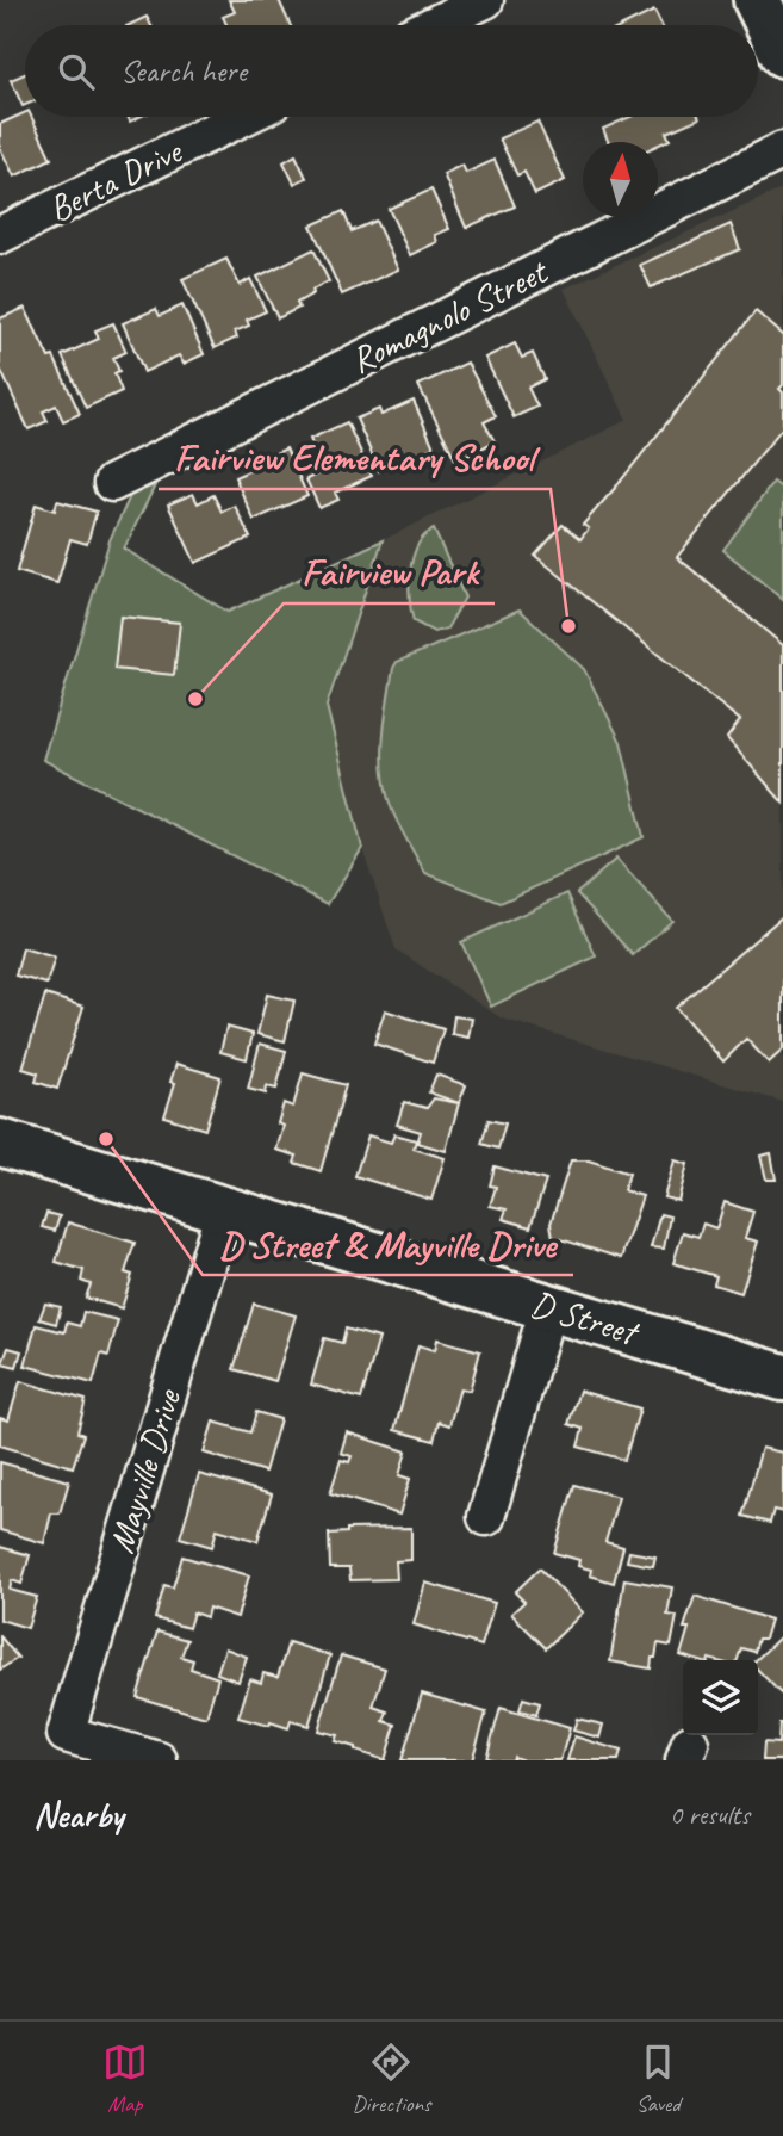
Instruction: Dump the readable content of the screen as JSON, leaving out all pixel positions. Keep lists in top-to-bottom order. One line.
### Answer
{"streets":{"main road":["D Street"],"street":["Berta Drive","Romagnolo Street","Mayville Drive"]},"crossings":[["D Street","Mayville Drive"]],"places":["Fairview Elementary School","Fairview Park","D Street & Mayville Drive"],"north":"top","page":{"search":"Search here","heading":["Nearby","0 results"],"nav":["Map","Directions","Saved"]}}
